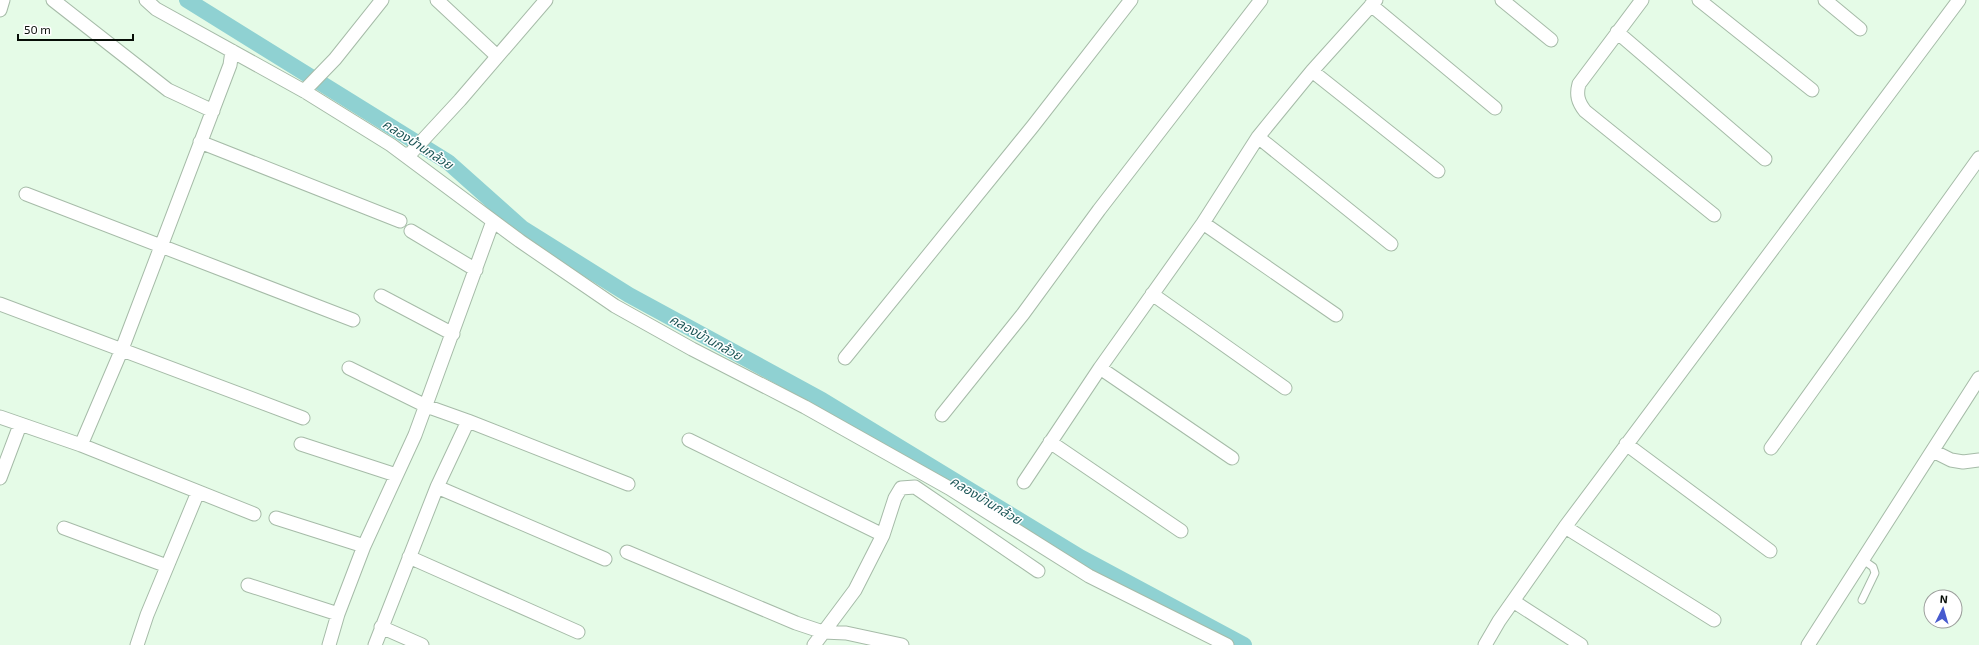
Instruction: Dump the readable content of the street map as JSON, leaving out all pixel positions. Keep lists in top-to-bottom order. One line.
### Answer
{"water":["คลองบ้านกล้วย"],"scale_bar":"50 m","north":"top"}
